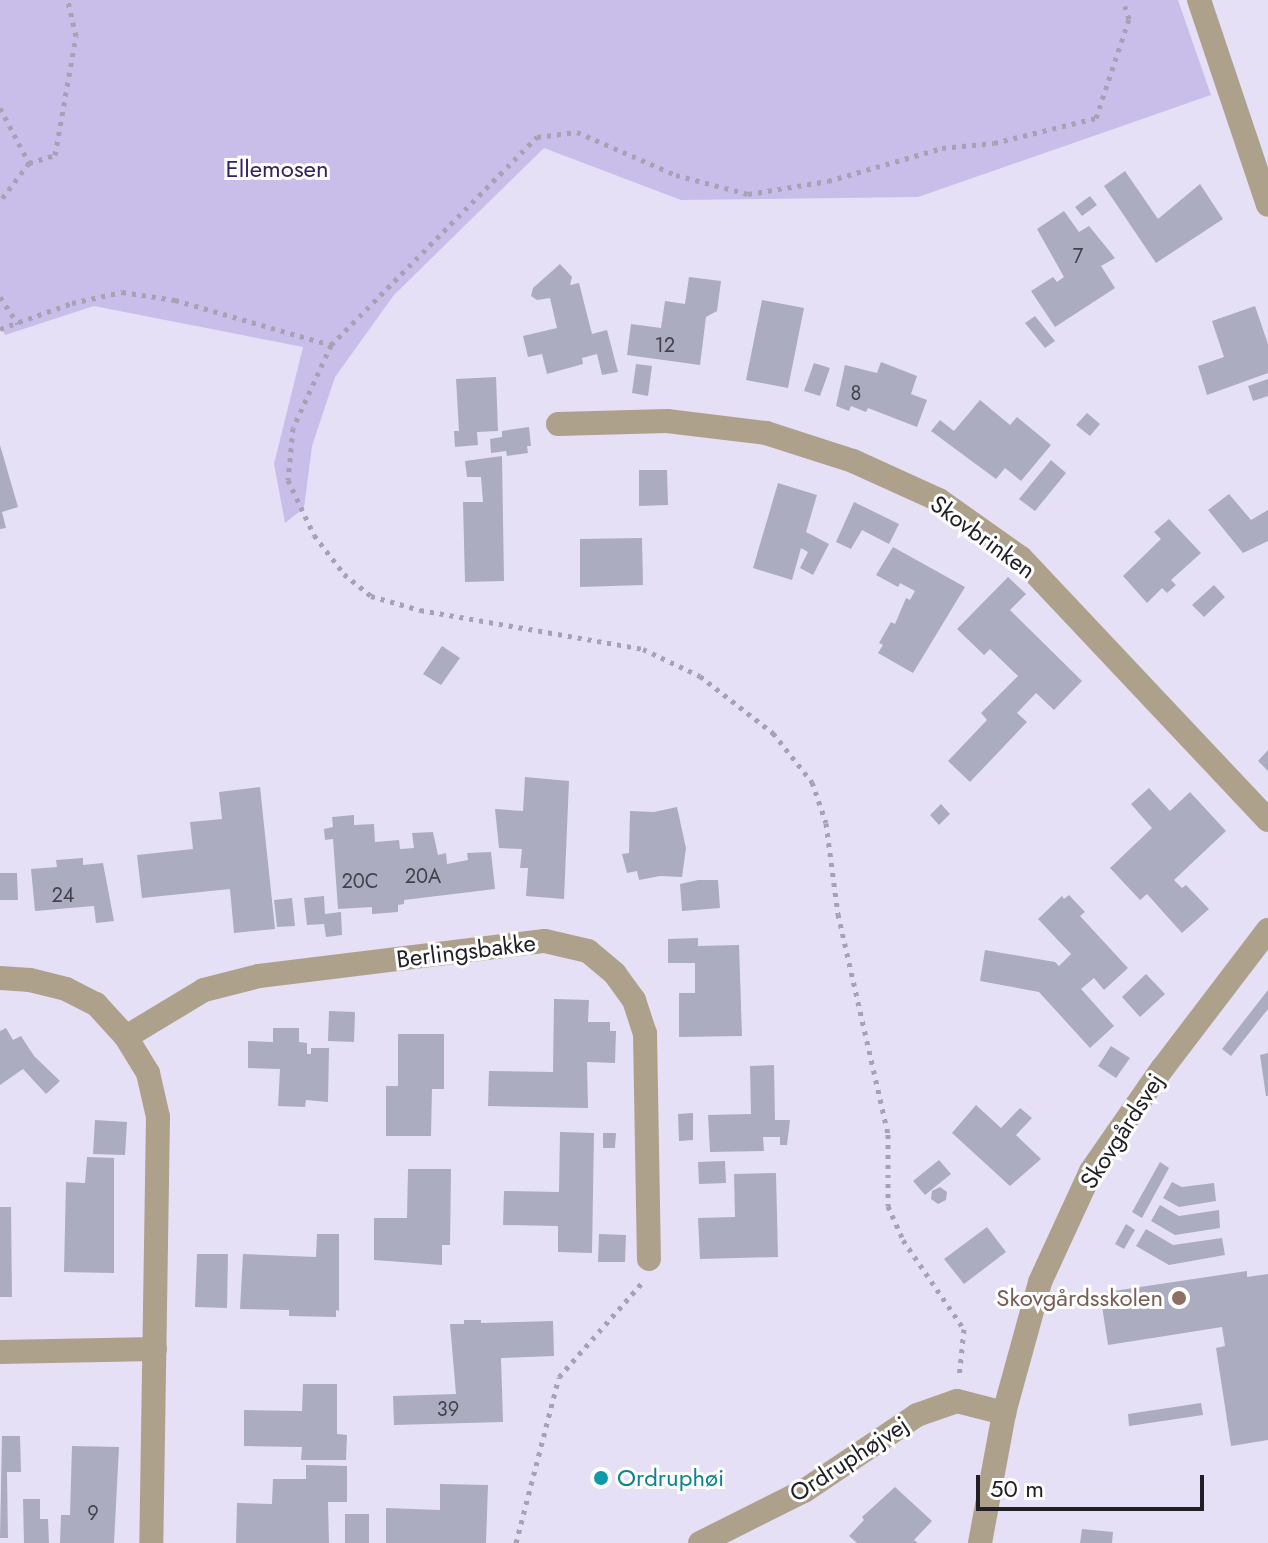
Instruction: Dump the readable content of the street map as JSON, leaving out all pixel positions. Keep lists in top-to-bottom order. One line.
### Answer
{"streets":{"street":["Skovbrinken","Berlingsbakke","Skovgårdsvej","Ordruphøjvej"]},"parks":["Ellemosen"],"places":["Skovgårdsskolen","Ordruphøi"],"house_numbers":["7","12","8","20A","20C","24","39","9"],"scale_bar":"50 m"}
